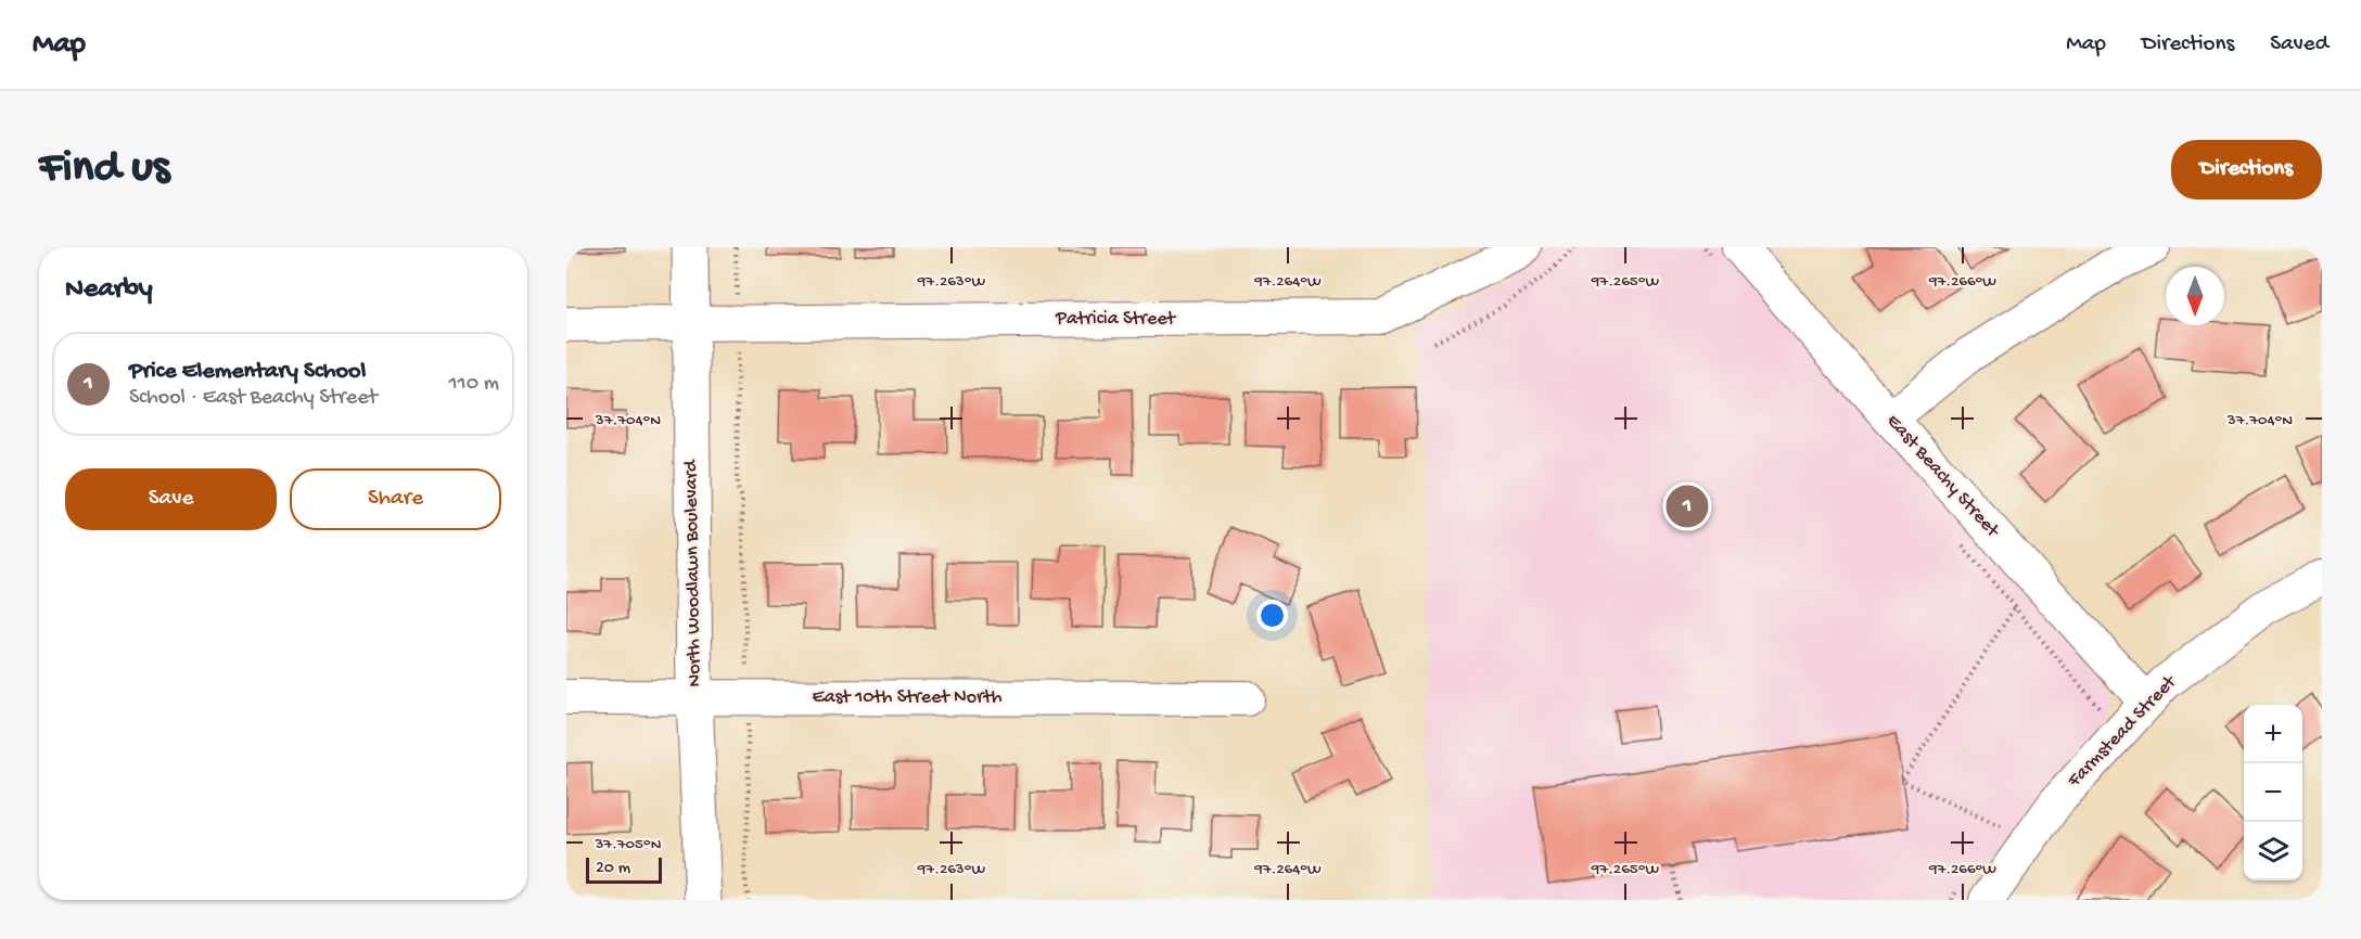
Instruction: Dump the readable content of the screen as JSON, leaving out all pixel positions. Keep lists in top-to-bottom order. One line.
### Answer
{"streets":{"main road":["North Woodlawn Boulevard"],"street":["Patricia Street","East Beachy Street","East 10th Street North","Farmstead Street"]},"crossings":[["Patricia Street","North Woodlawn Boulevard"],["East Beachy Street","Farmstead Street"],["North Woodlawn Boulevard","East 10th Street North"]],"scale_bar":"20 m","north":"bottom","page":{"header":"Map","nav":["Map","Directions","Saved"],"buttons":["Directions",["Save","Share"]],"title":"Find us","heading":"Nearby","list":[{"mark":"1","name":"Price Elementary School","note":"School · East Beachy Street","value":"110 m"}],"pins":"1","map_buttons":["+","−"],"scale":"20 m"},"coordinates":["97.263°W","97.264°W","97.265°W","97.266°W","37.704°N","37.705°N"]}
